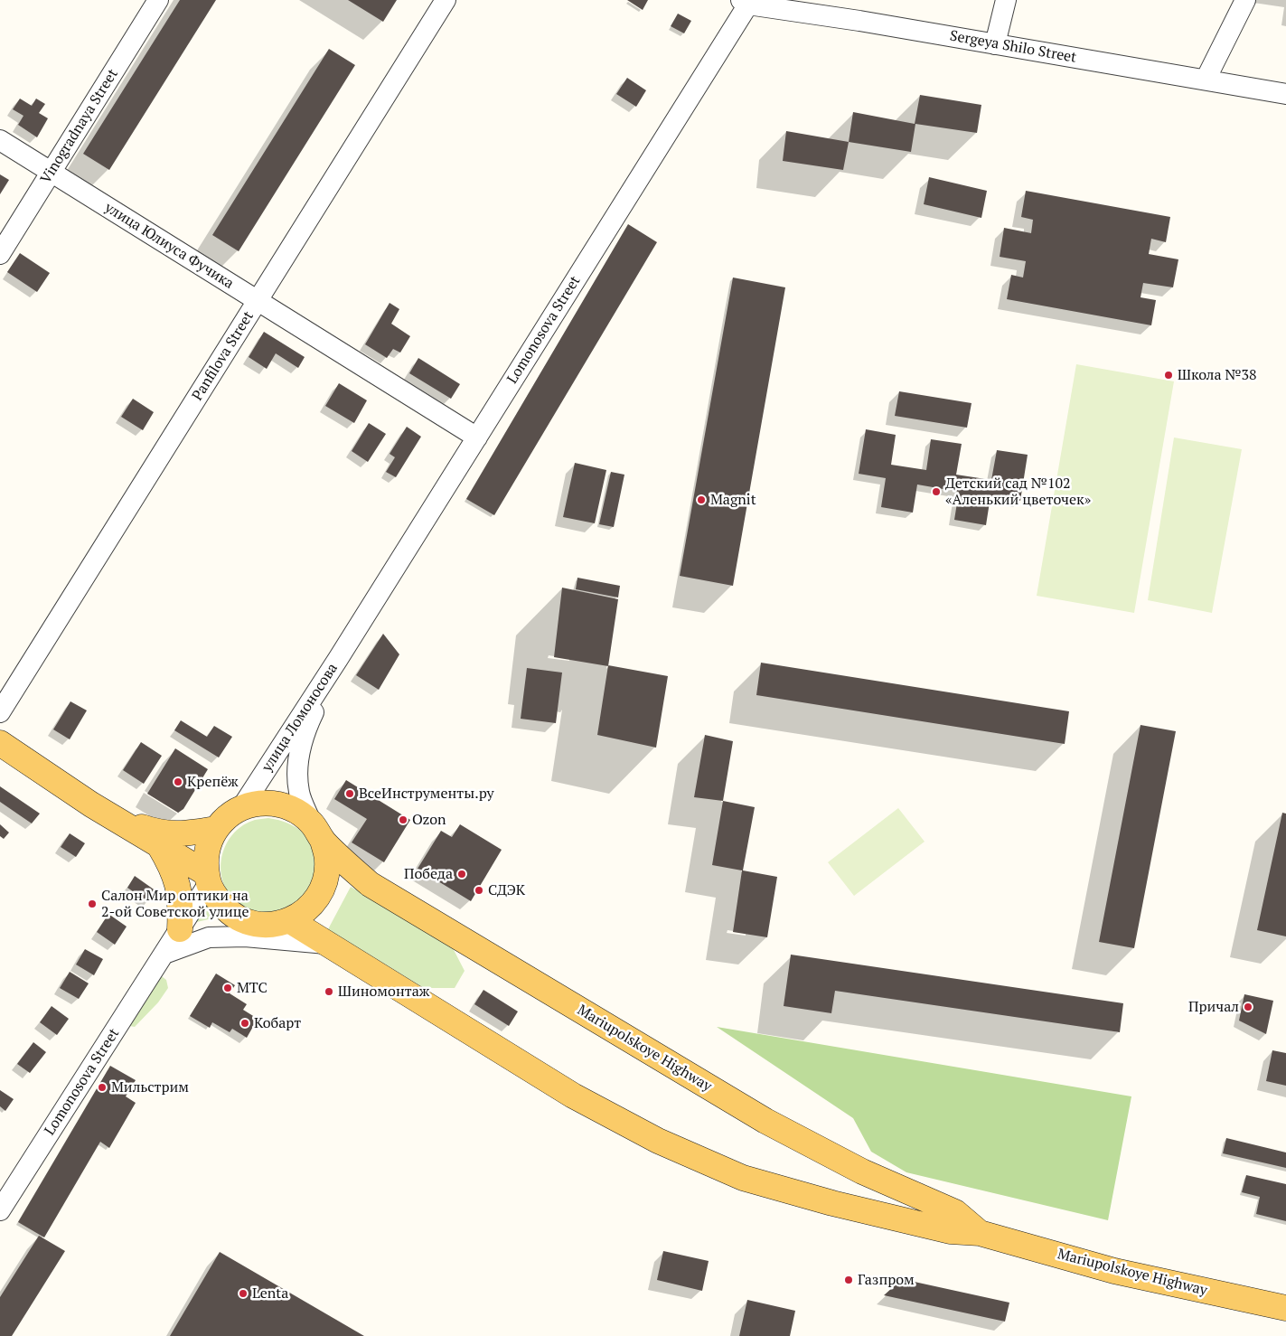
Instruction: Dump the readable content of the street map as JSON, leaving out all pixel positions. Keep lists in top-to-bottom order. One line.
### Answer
{"streets":{"main road":["Mariupolskoye Highway"],"street":["Sergeya Shilo Street","Vinogradnaya Street","улица Юлиуса Фучика","Lomonosova Street","Panfilova Street","улица Ломоносова"]},"crossings":[["Sergeya Shilo Street","Lomonosova Street"],["Vinogradnaya Street","улица Юлиуса Фучика"],["улица Юлиуса Фучика","Lomonosova Street"],["улица Юлиуса Фучика","Panfilova Street"],["Lomonosova Street","улица Ломоносова"],["улица Ломоносова","Mariupolskoye Highway"]],"places":["Школа №38","Детский сад №102 «Аленький цветочек»","Magnit","Крепёж","ВсеИнструменты.ру","Ozon","Победа","СДЭК","Салон Мир оптики на 2-ой Советской улице","МТС","Шиномонтаж","Причал","Кобарт","Мильстрим","Газпром","Lenta"]}
